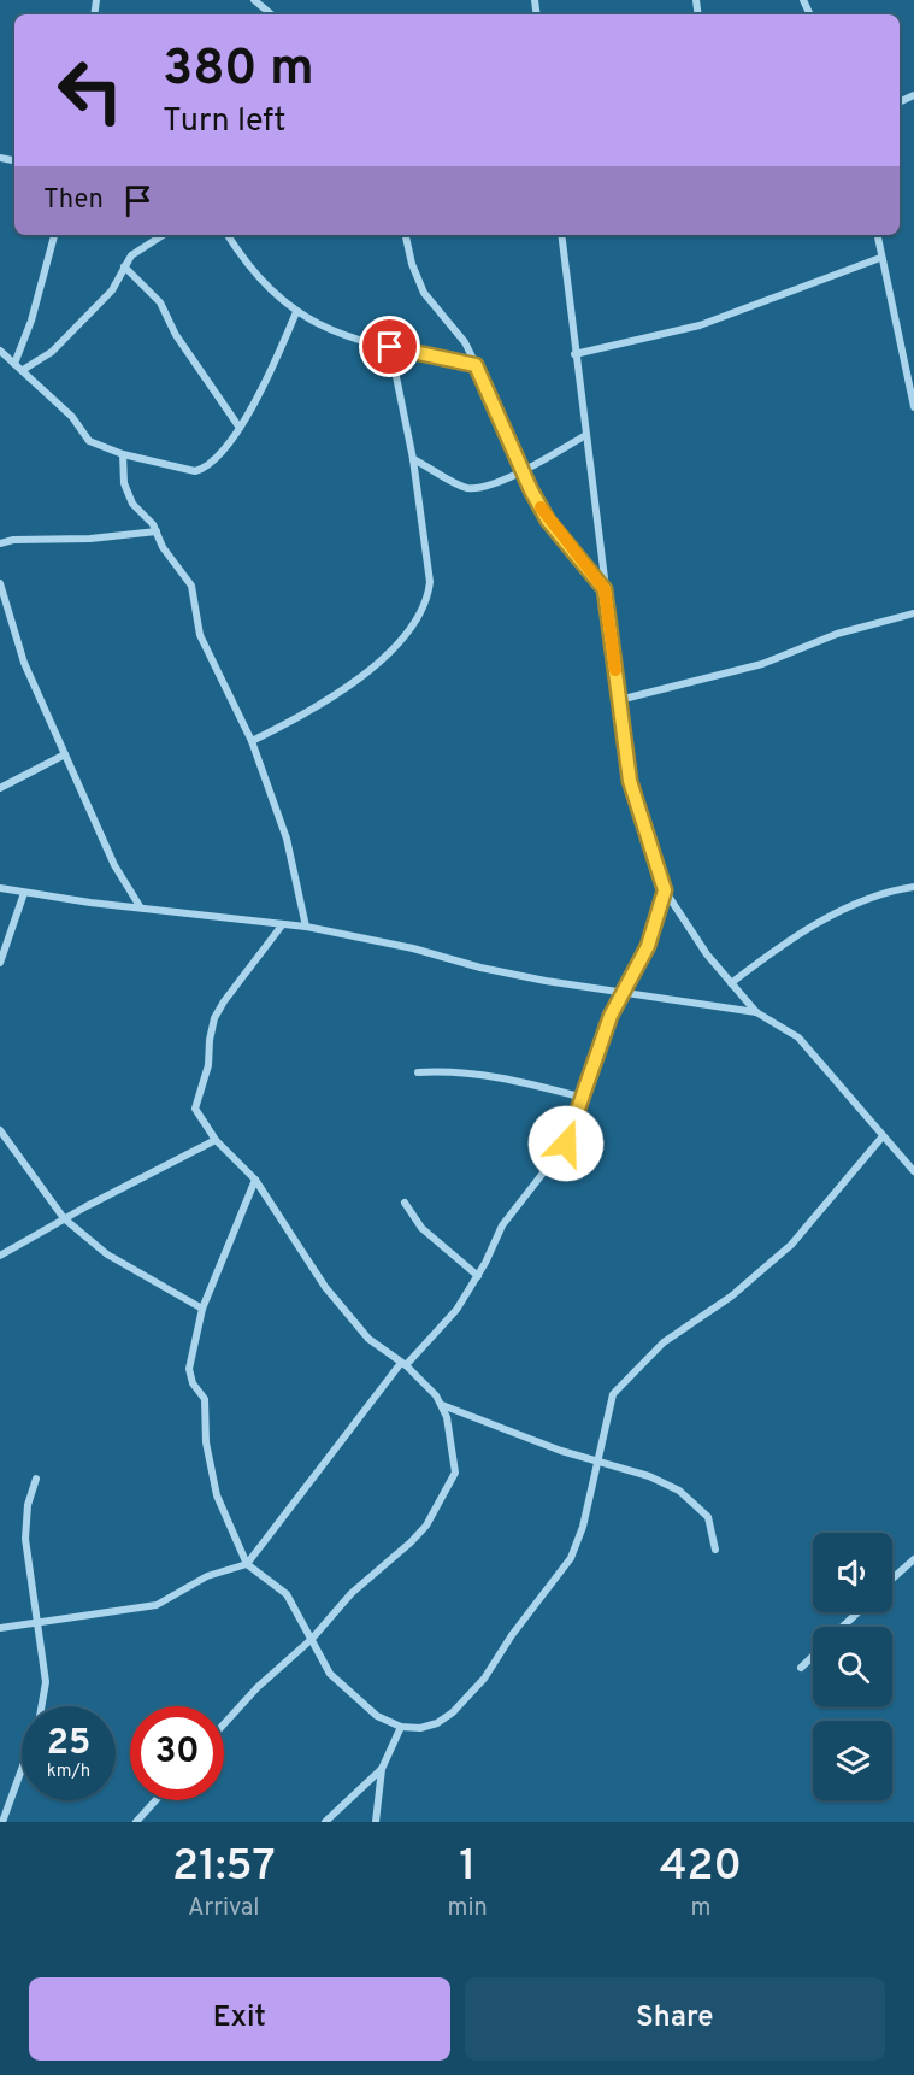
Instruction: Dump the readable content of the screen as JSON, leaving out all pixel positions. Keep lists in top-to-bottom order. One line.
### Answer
{"page":{"turn":["380 m","Turn left"],"then":"Then","speed":"25 km/h","limit":"30","eta":["21:57","Arrival","1","min","420","m"],"buttons":["Exit","Share"]}}
